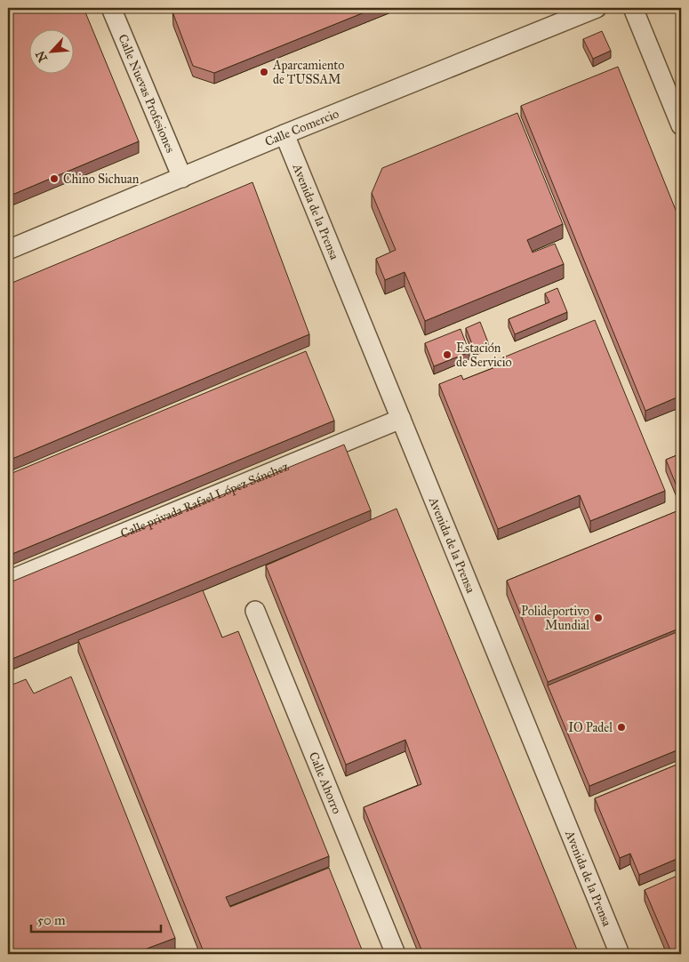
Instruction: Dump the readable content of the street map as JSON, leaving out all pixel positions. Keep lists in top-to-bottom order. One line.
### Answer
{"streets":{"street":["Calle Nuevas Profesiones","Calle Comercio","Avenida de la Prensa","Calle privada Rafael López Sánchez","Calle Ahorro"]},"crossings":[["Calle Nuevas Profesiones","Calle Comercio"],["Calle Comercio","Avenida de la Prensa"],["Avenida de la Prensa","Calle privada Rafael López Sánchez"]],"places":["Aparcamiento de TUSSAM","Chino Sichuan","Estación de Servicio","Polideportivo Mundial","IO Padel"],"scale_bar":"50 m","north":"bottom left"}
